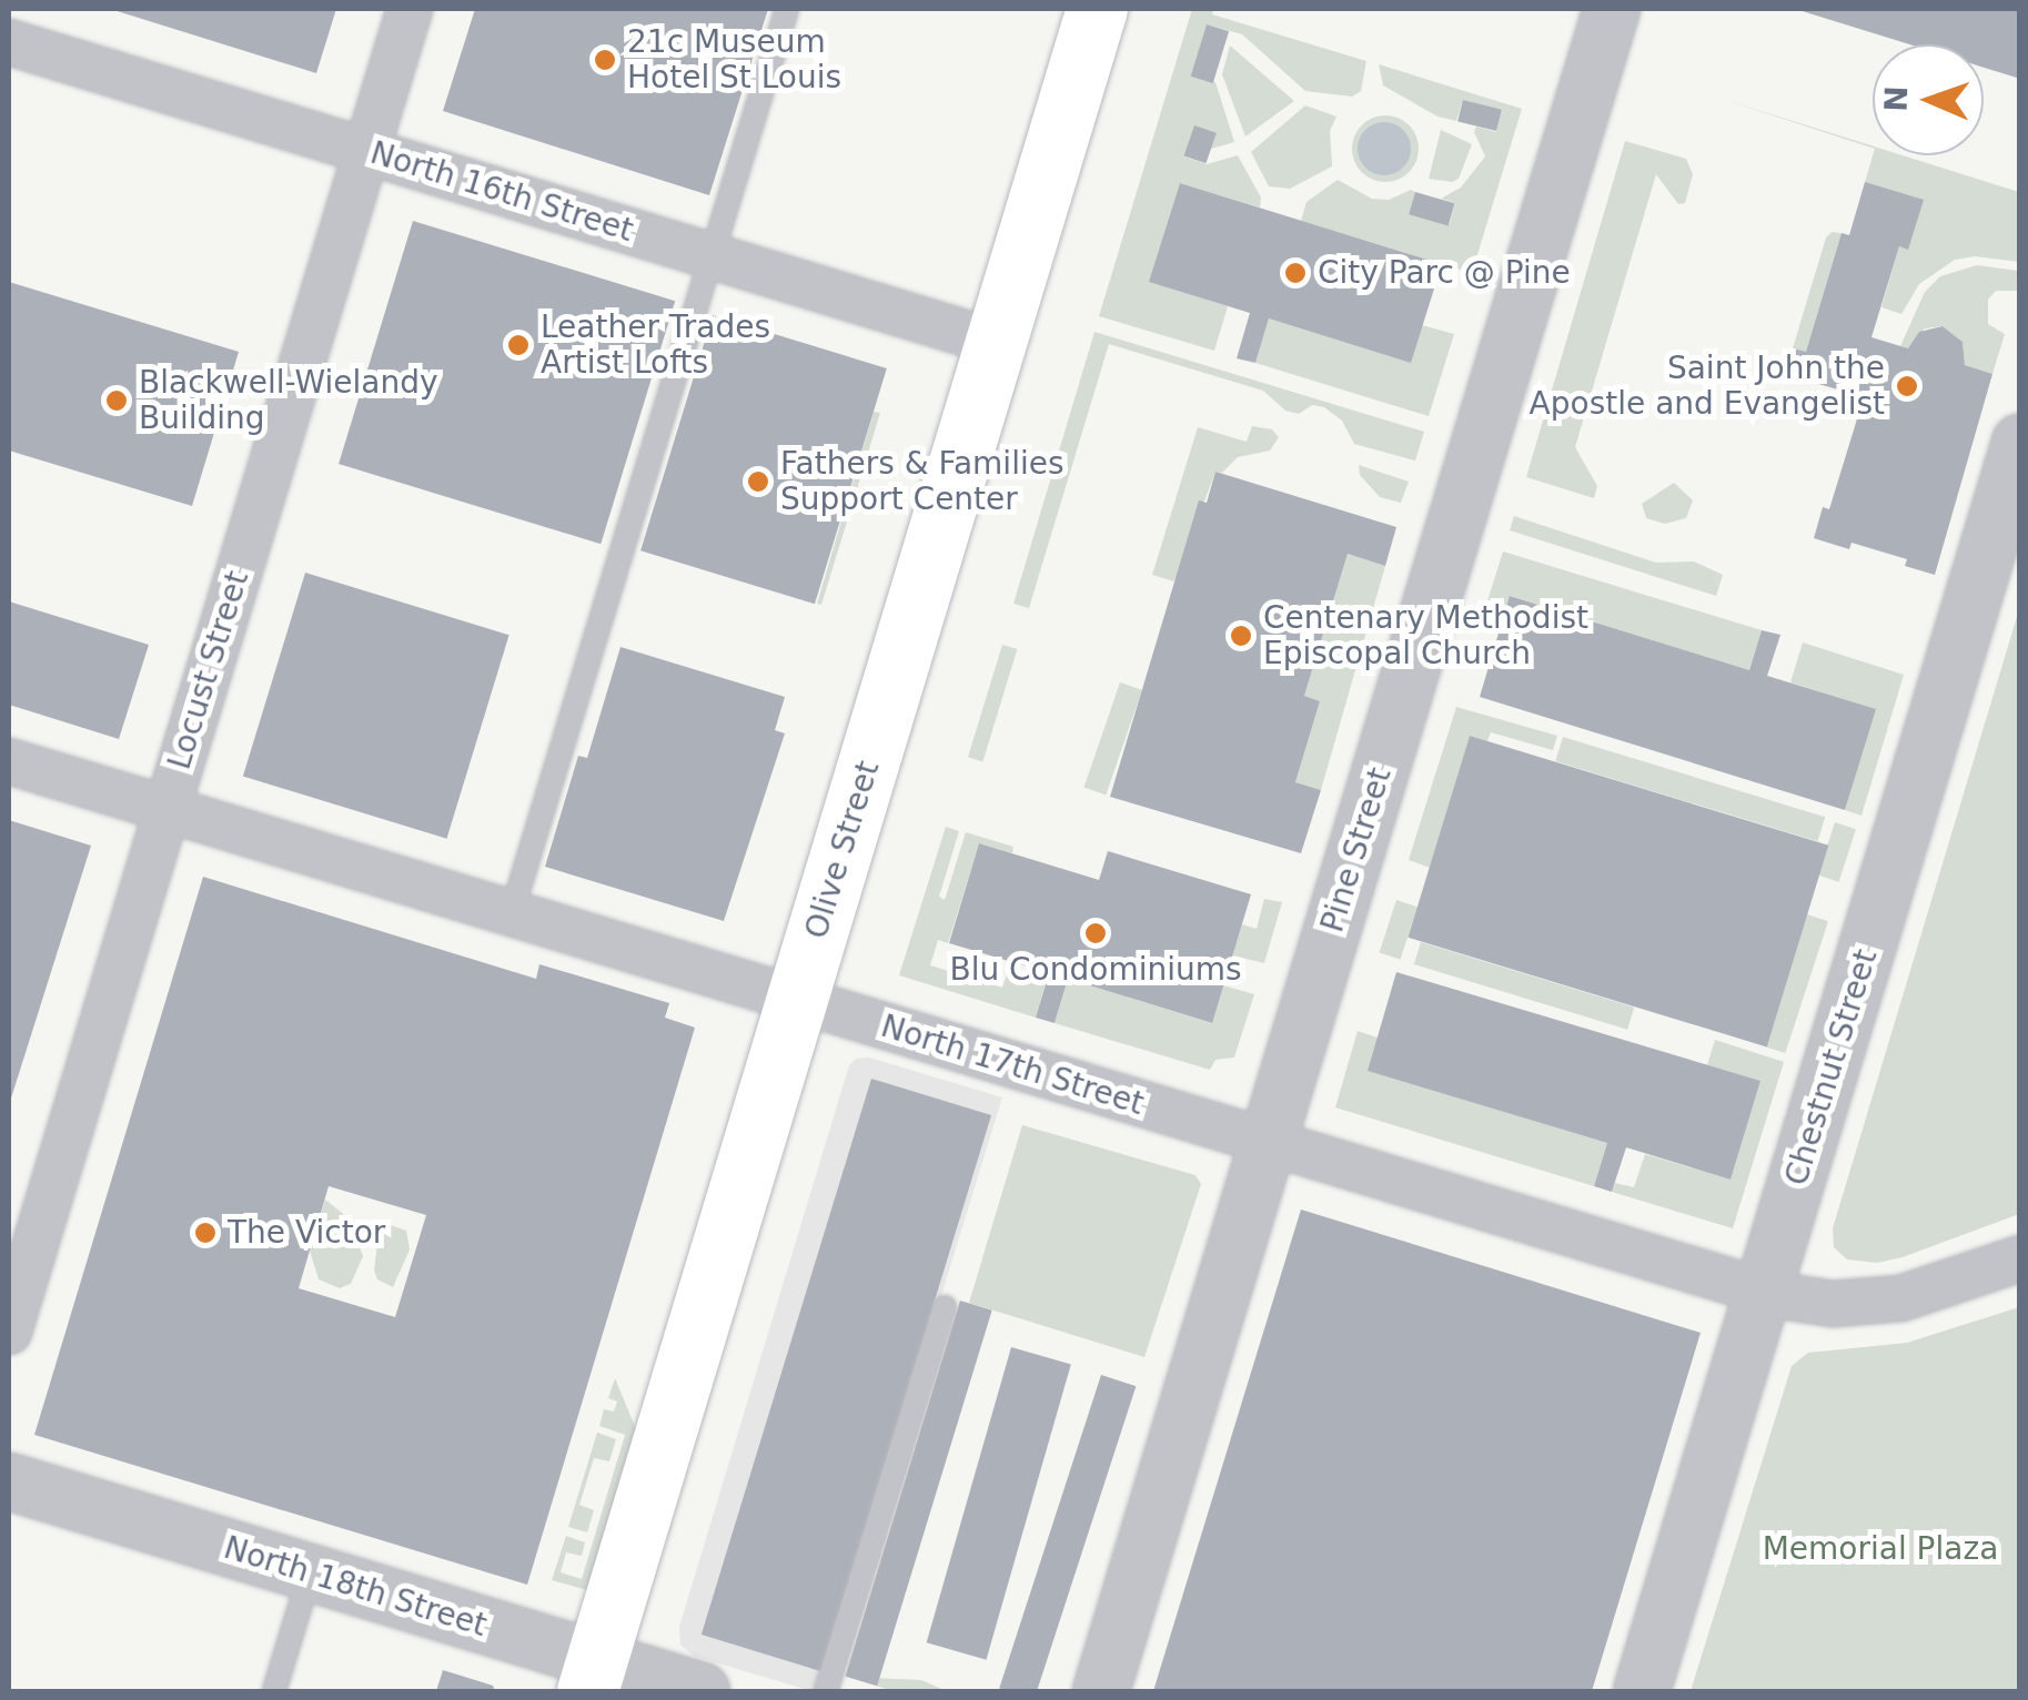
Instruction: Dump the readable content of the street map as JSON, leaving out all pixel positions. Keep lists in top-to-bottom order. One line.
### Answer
{"streets":{"main road":["Olive Street"],"street":["North 16th Street","Locust Street","Pine Street","North 17th Street","Chestnut Street","North 18th Street"]},"crossings":[["North 16th Street","Locust Street"],["North 16th Street","Olive Street"],["Locust Street","North 17th Street"],["Olive Street","North 17th Street"],["Olive Street","North 18th Street"],["Pine Street","North 17th Street"],["North 17th Street","Chestnut Street"]],"parks":["Memorial Plaza"],"places":["21c Museum Hotel St Louis","City Parc @ Pine","Leather Trades Artist Lofts","Saint John the Apostle and Evangelist","Blackwell-Wielandy Building","Fathers & Families Support Center","Centenary Methodist Episcopal Church","Blu Condominiums","The Victor"],"north":"left"}
